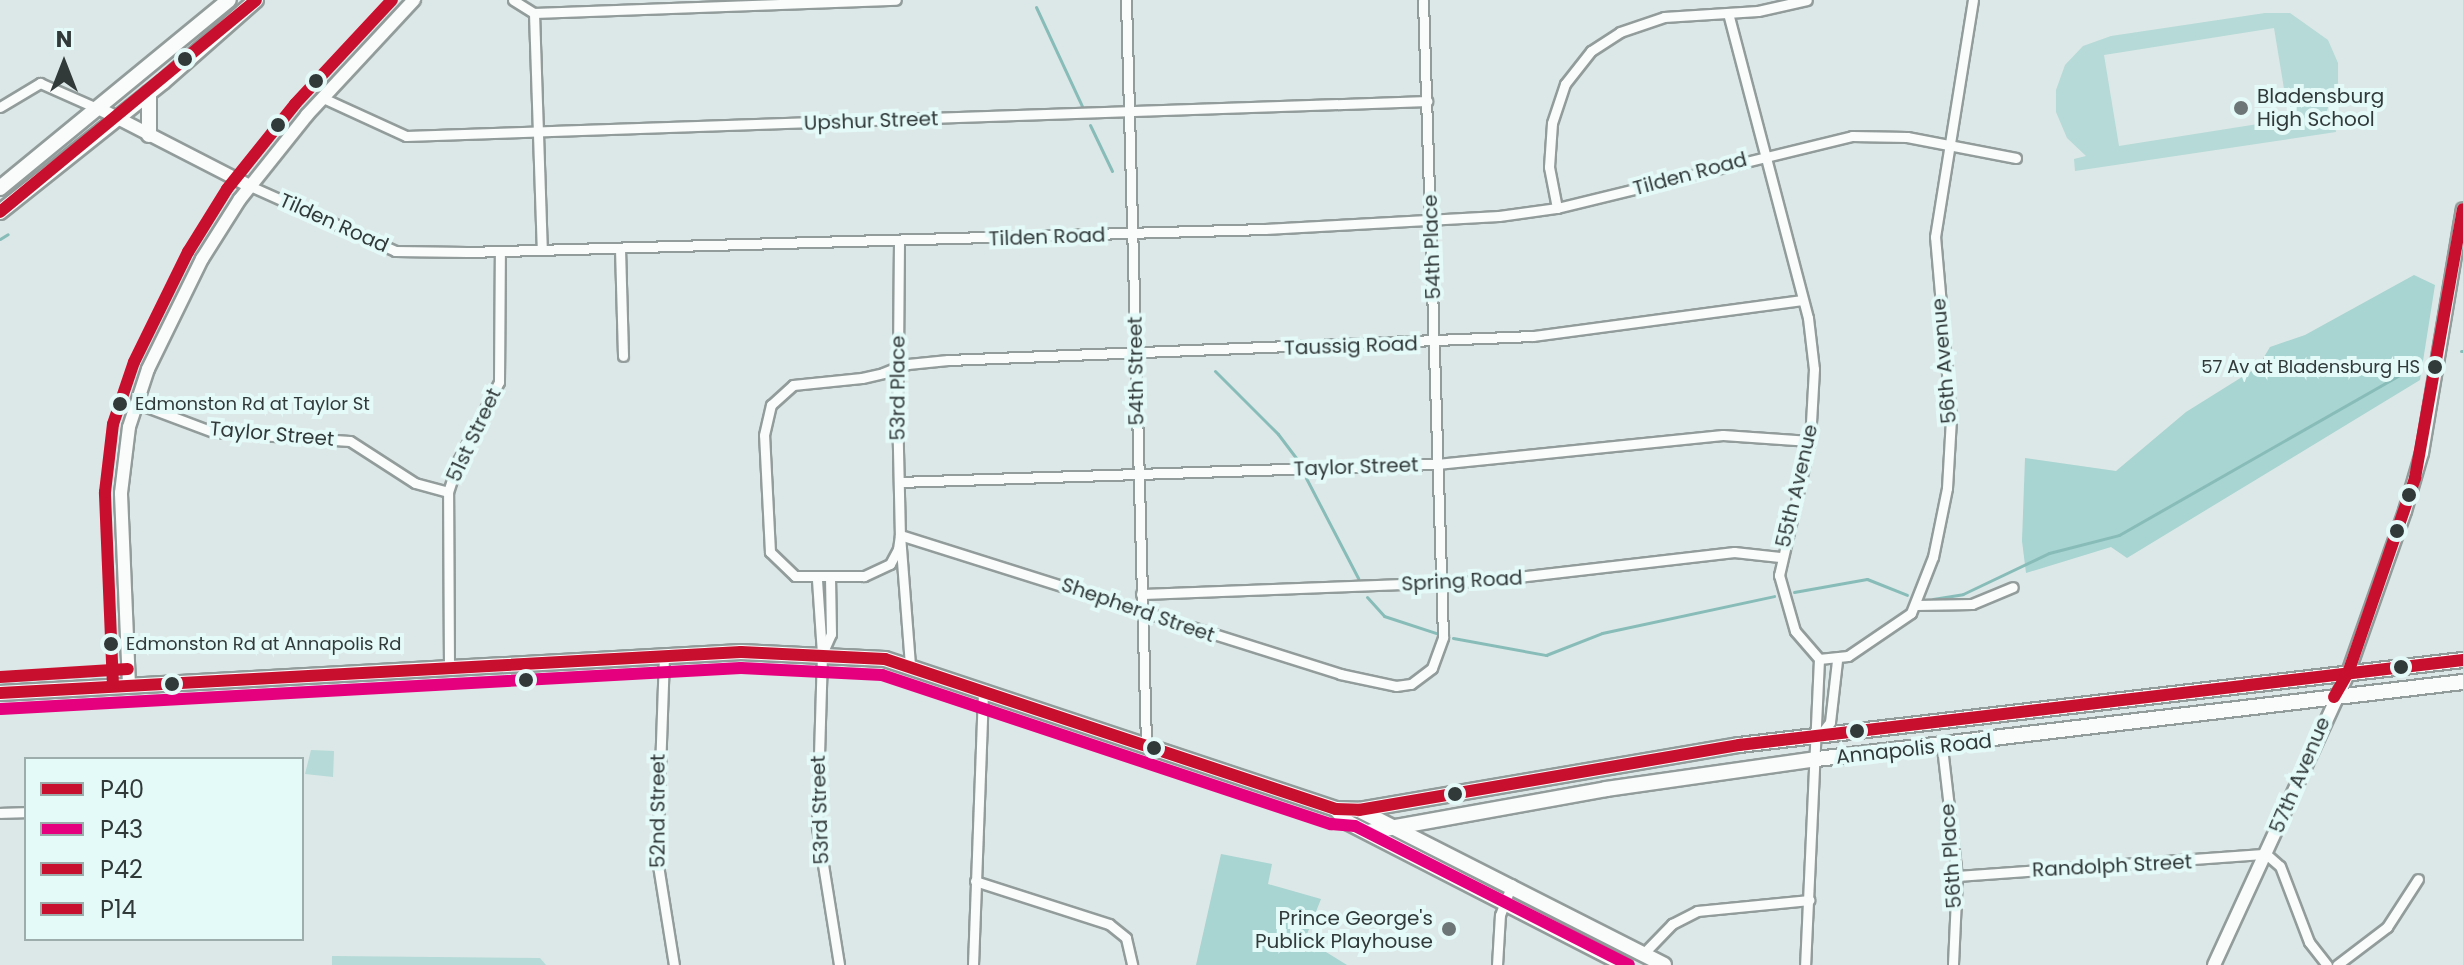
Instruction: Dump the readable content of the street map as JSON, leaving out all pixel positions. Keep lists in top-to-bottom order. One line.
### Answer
{"streets":{"main road":["Annapolis Road"],"street":["Upshur Street","Tilden Road","54th Place","Taussig Road","56th Avenue","54th Street","53rd Place","Taylor Street","51st Street","55th Avenue","Spring Road","Shepherd Street","57th Avenue","53rd Street","52nd Street","56th Place","Randolph Street"]},"crossings":[["Upshur Street","54th Place"],["Upshur Street","54th Street"],["Tilden Road","54th Place"],["Tilden Road","56th Avenue"],["Tilden Road","54th Street"],["Tilden Road","53rd Place"],["Tilden Road","51st Street"],["Tilden Road","55th Avenue"],["54th Place","Taussig Road"],["54th Place","Taylor Street"],["54th Place","Spring Road"],["54th Place","Shepherd Street"],["Taussig Road","54th Street"],["Taussig Road","53rd Place"],["Taussig Road","55th Avenue"],["54th Street","Taylor Street"],["54th Street","Spring Road"],["54th Street","Shepherd Street"],["53rd Place","Taylor Street"],["53rd Place","Shepherd Street"],["Taylor Street","51st Street"],["Taylor Street","55th Avenue"],["55th Avenue","Spring Road"],["Annapolis Road","57th Avenue"],["Annapolis Road","56th Place"],["57th Avenue","Randolph Street"],["56th Place","Randolph Street"]],"places":["Bladensburg High School","57 Av at Bladensburg HS","Edmonston Rd at Taylor St","Edmonston Rd at Annapolis Rd","Prince George's Publick Playhouse"],"lines":["transit line P42","transit line P14","transit line P40","transit line P43"],"legend":["P40","P43","P42","P14"],"north":"top"}
